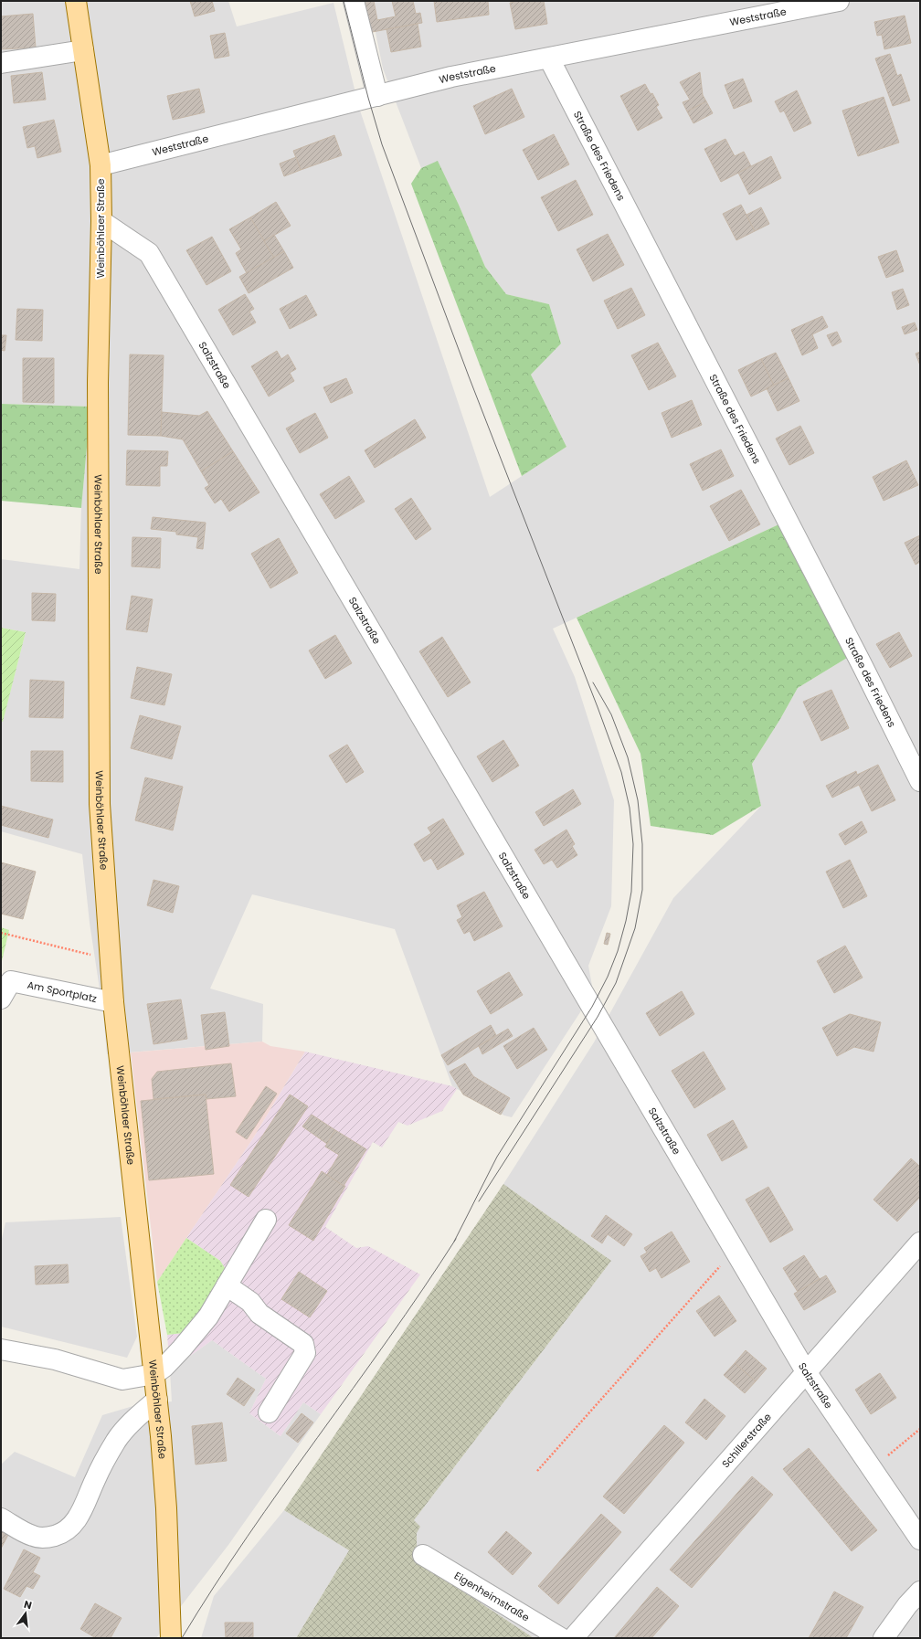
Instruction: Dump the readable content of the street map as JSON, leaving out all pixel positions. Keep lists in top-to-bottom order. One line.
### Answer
{"streets":{"main road":["Weinböhlaer Straße"],"street":["Weststraße","Straße des Friedens","Salzstraße","Am Sportplatz","Schillerstraße","Eigenheimstraße"]},"crossings":[["Weststraße","Straße des Friedens"],["Weststraße","Weinböhlaer Straße"],["Weinböhlaer Straße","Salzstraße"],["Weinböhlaer Straße","Am Sportplatz"],["Salzstraße","Schillerstraße"]],"north":"top"}
